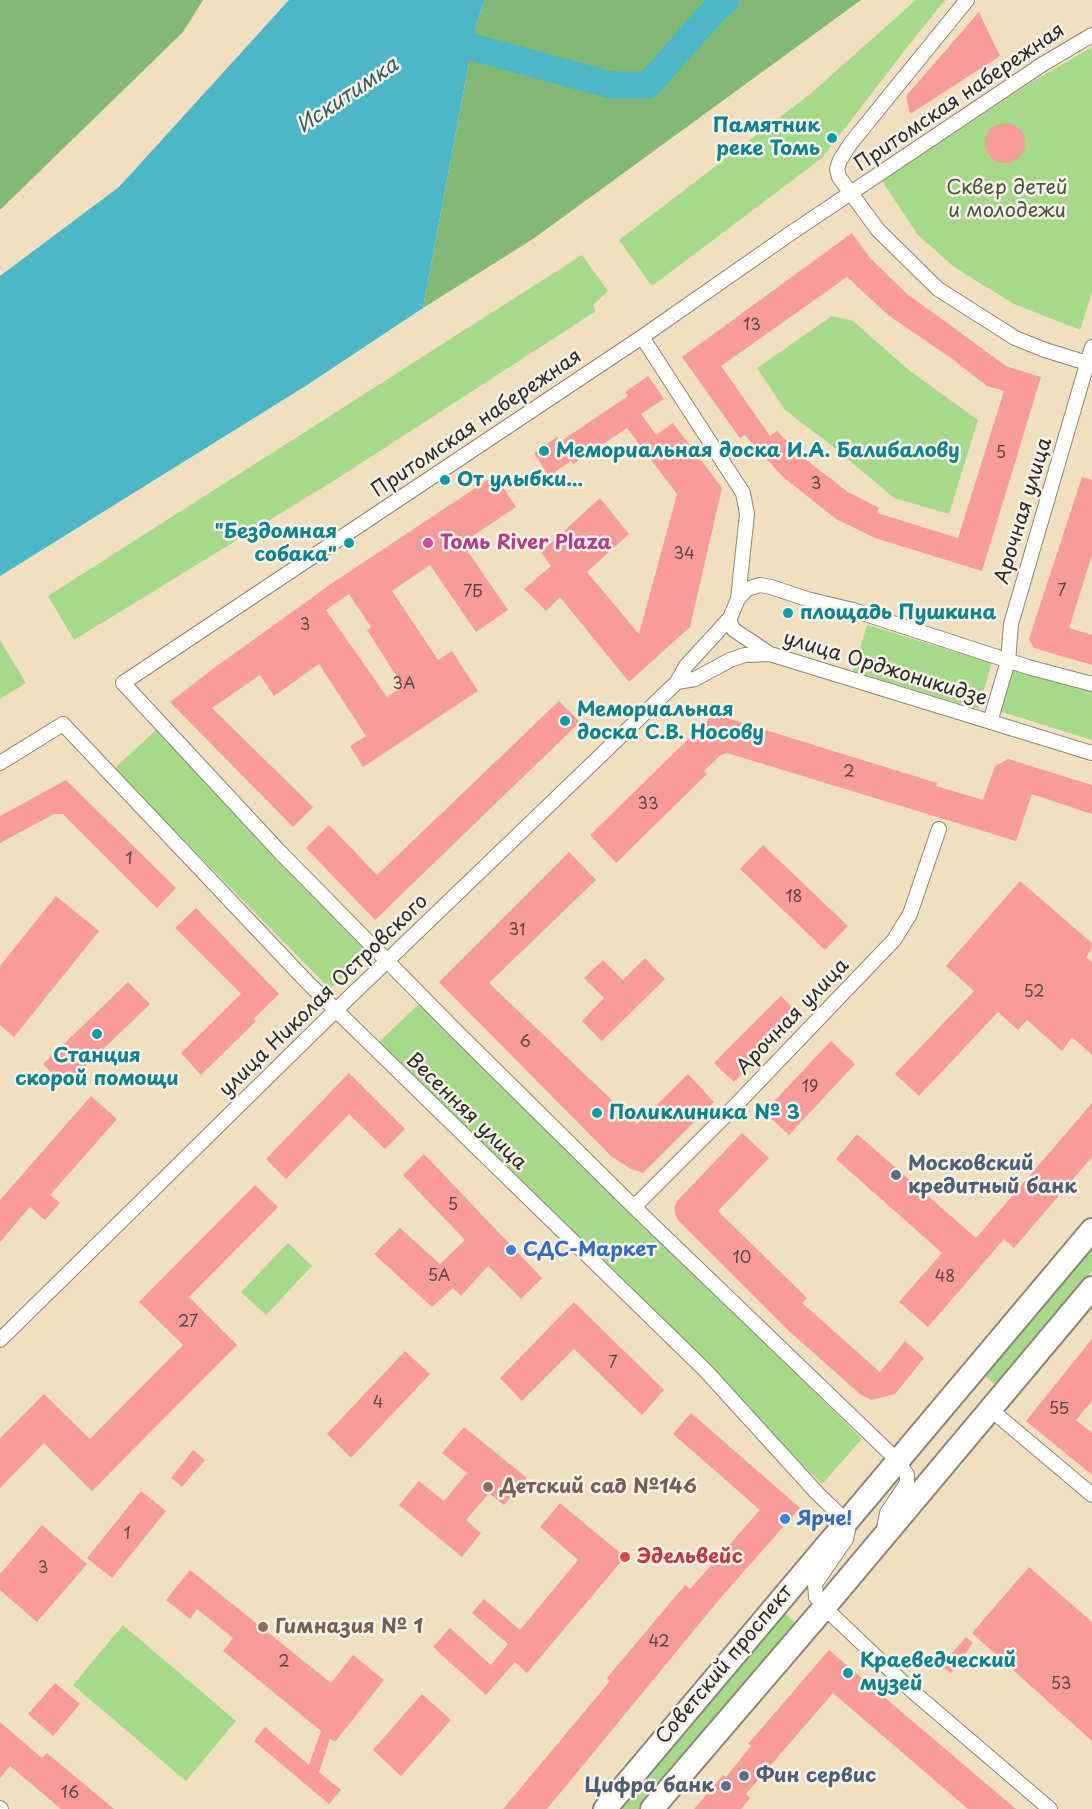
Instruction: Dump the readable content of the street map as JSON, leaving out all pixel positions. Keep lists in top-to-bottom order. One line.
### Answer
{"streets":{"main road":["Советский проспект"],"street":["Притомская набережная","Арочная улица","улица Орджоникидзе","улица Николая Островского","Весенняя улица"]},"crossings":[["Притомская набережная","Арочная улица"],["Притомская набережная","улица Николая Островского"],["Арочная улица","улица Орджоникидзе"],["улица Орджоникидзе","улица Николая Островского"],["улица Николая Островского","Весенняя улица"],["Весенняя улица","Советский проспект"]],"water":["Искитимка"],"parks":["Сквер детей и молодежи"],"places":["Памятник реке Томь","Мемориальная доска И.А. Балибалову","От улыбки...","\"Бездомная собака\"","Томь River Plaza","площадь Пушкина","Мемориальная доска С.В. Носову","Станция скорой помощи","Поликлиника № 3","Московский кредитный банк","СДС-Маркет","Детский сад №146","Ярче!","Эдельвейс","Гимназия № 1","Краеведческий музей","Фин сервис","Цифра банк"],"house_numbers":["13","5","3","34","7","7Б","3","3А","2","33","1","18","31","52","6","19","5","10","5А","48","27","7","4","55","1","3","42","2","53","16"]}
